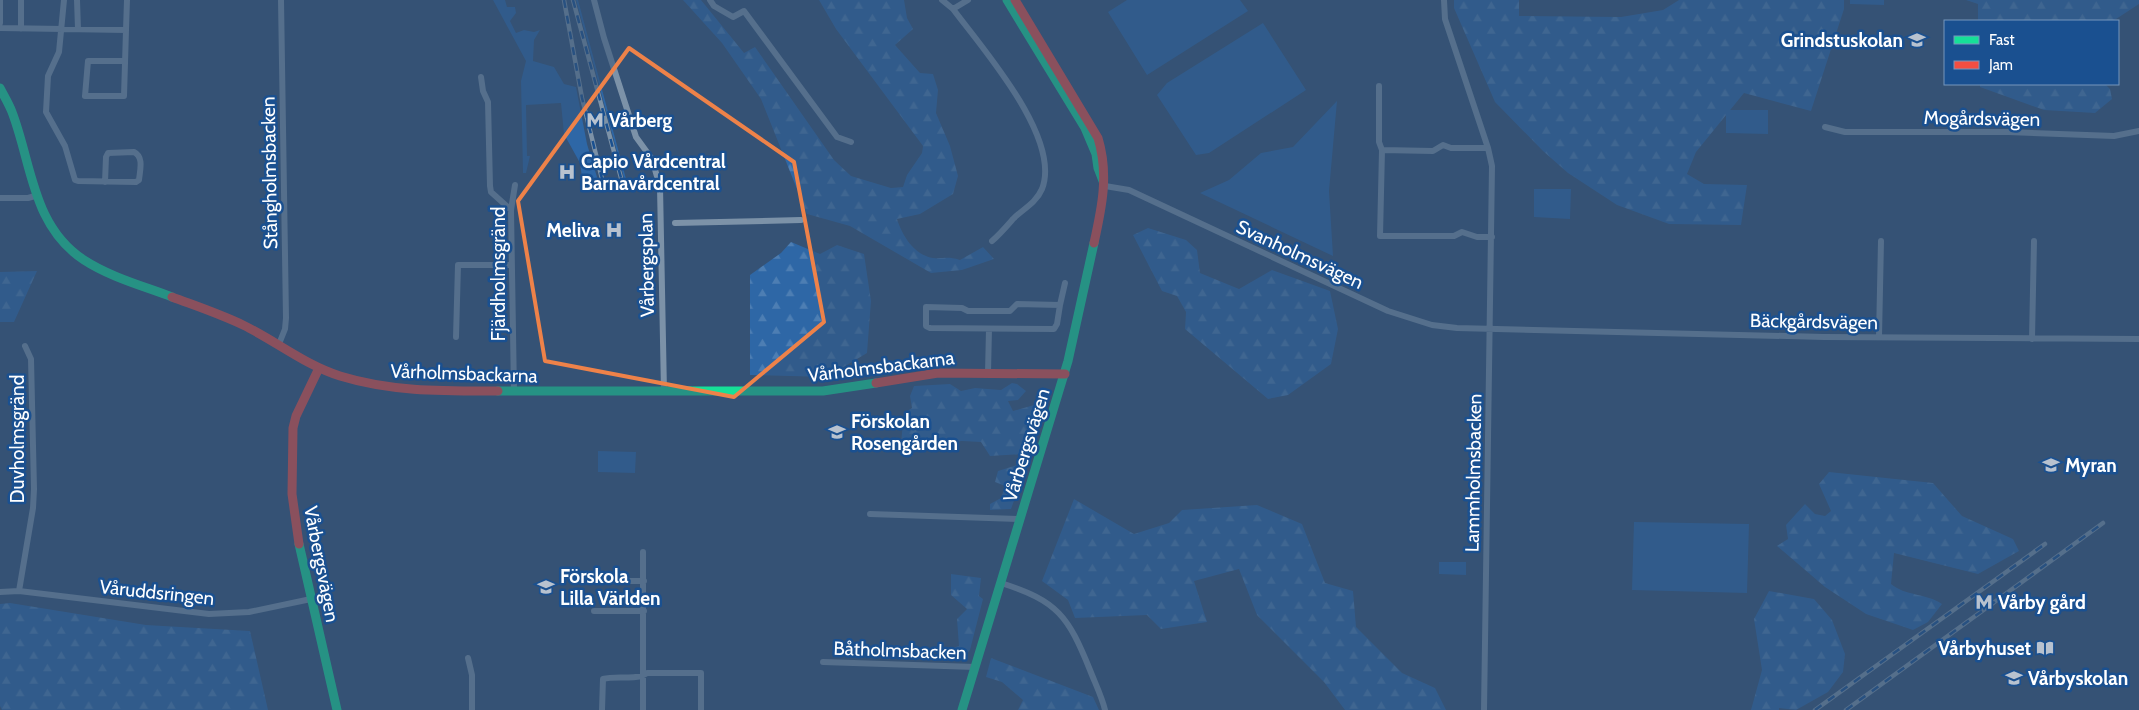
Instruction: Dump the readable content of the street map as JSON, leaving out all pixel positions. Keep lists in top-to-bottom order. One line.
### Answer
{"streets":{"street":["Mogårdsvägen","Stångholmsbacken","Svanholmsvägen","Vårbergsplan","Fjärdholmsgränd","Bäckgårdsvägen","Vårholmsbackarna","Duvholmsgränd","Vårbergsvägen","Lammholmsbacken","Våruddsringen","Båtholmsbacken"]},"crossings":[["Stångholmsbacken","Vårholmsbackarna"],["Svanholmsvägen","Bäckgårdsvägen"],["Svanholmsvägen","Vårbergsvägen"],["Svanholmsvägen","Lammholmsbacken"],["Vårbergsplan","Vårholmsbackarna"],["Fjärdholmsgränd","Vårholmsbackarna"],["Bäckgårdsvägen","Lammholmsbacken"],["Vårholmsbackarna","Vårbergsvägen"],["Duvholmsgränd","Våruddsringen"],["Vårbergsvägen","Våruddsringen"],["Vårbergsvägen","Båtholmsbacken"]],"places":{"school or university":["Grindstuskolan","Förskolan Rosengården","Myran","Förskola Lilla Världen","Vårbyskolan"],"metro station":["Vårberg","Vårby gård"],"hospital":["Capio Vårdcentral Barnavårdcentral","Meliva"],"library":["Vårbyhuset"]},"legend":["Fast","Jam"]}
